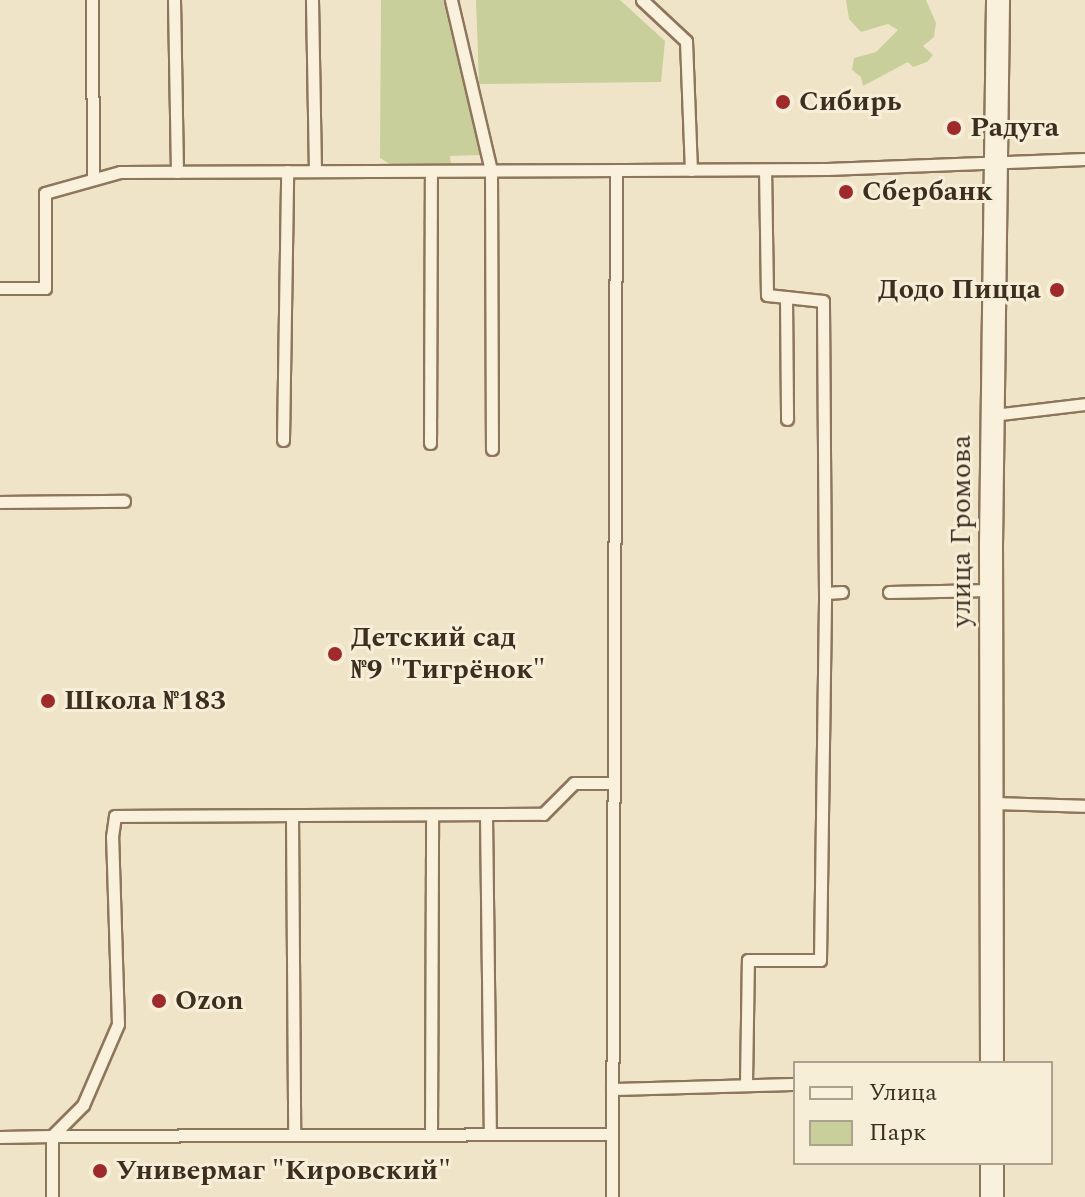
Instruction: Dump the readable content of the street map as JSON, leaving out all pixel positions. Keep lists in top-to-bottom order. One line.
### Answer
{"streets":{"street":["улица Громова"]},"places":["Сибирь","Радуга","Сбербанк","Додо Пицца","Детский сад №9 \"Тигрёнок\"","Школа №183","Ozon","Универмаг \"Кировский\""],"legend":["Улица","Парк"]}
